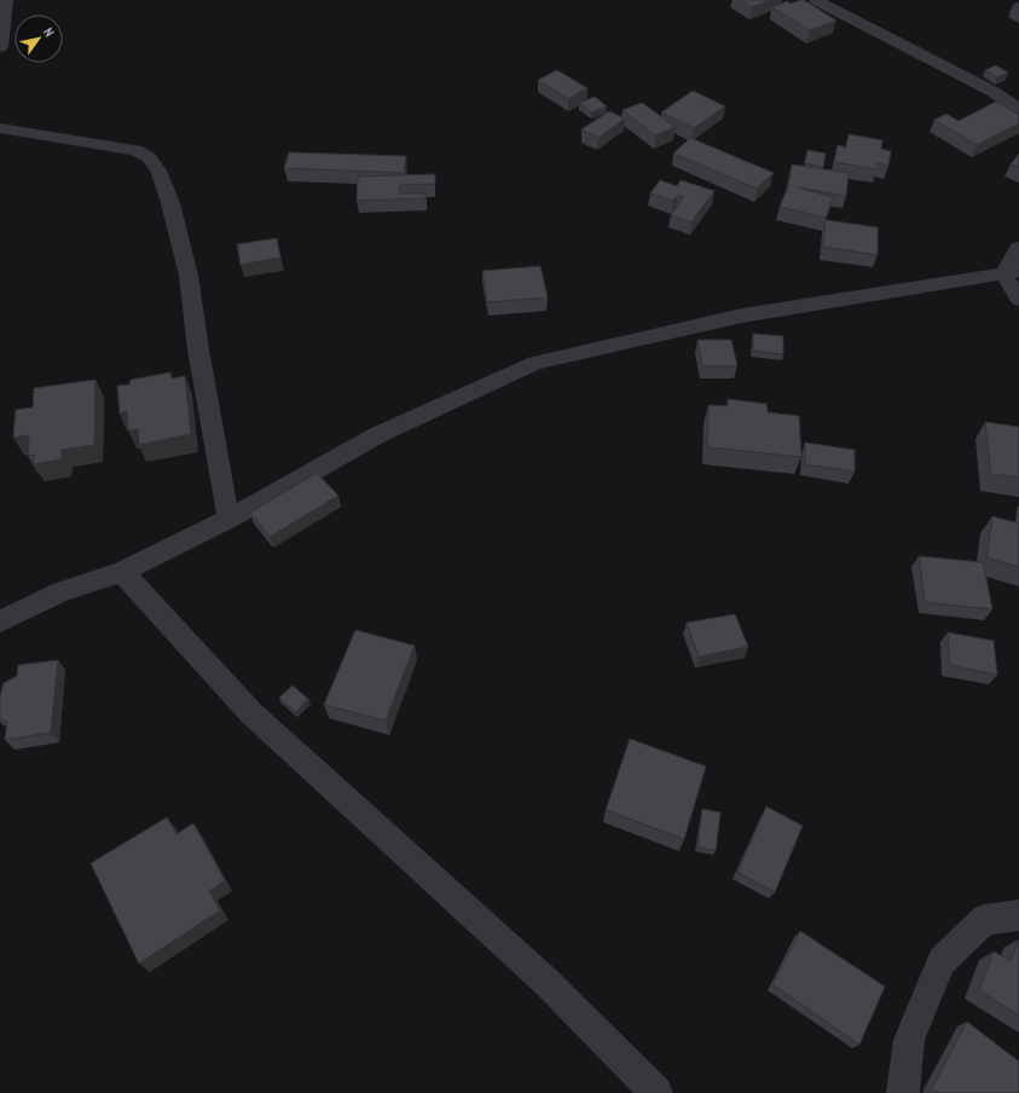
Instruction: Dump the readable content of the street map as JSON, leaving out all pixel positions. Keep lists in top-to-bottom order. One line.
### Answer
{"north":"top right"}
